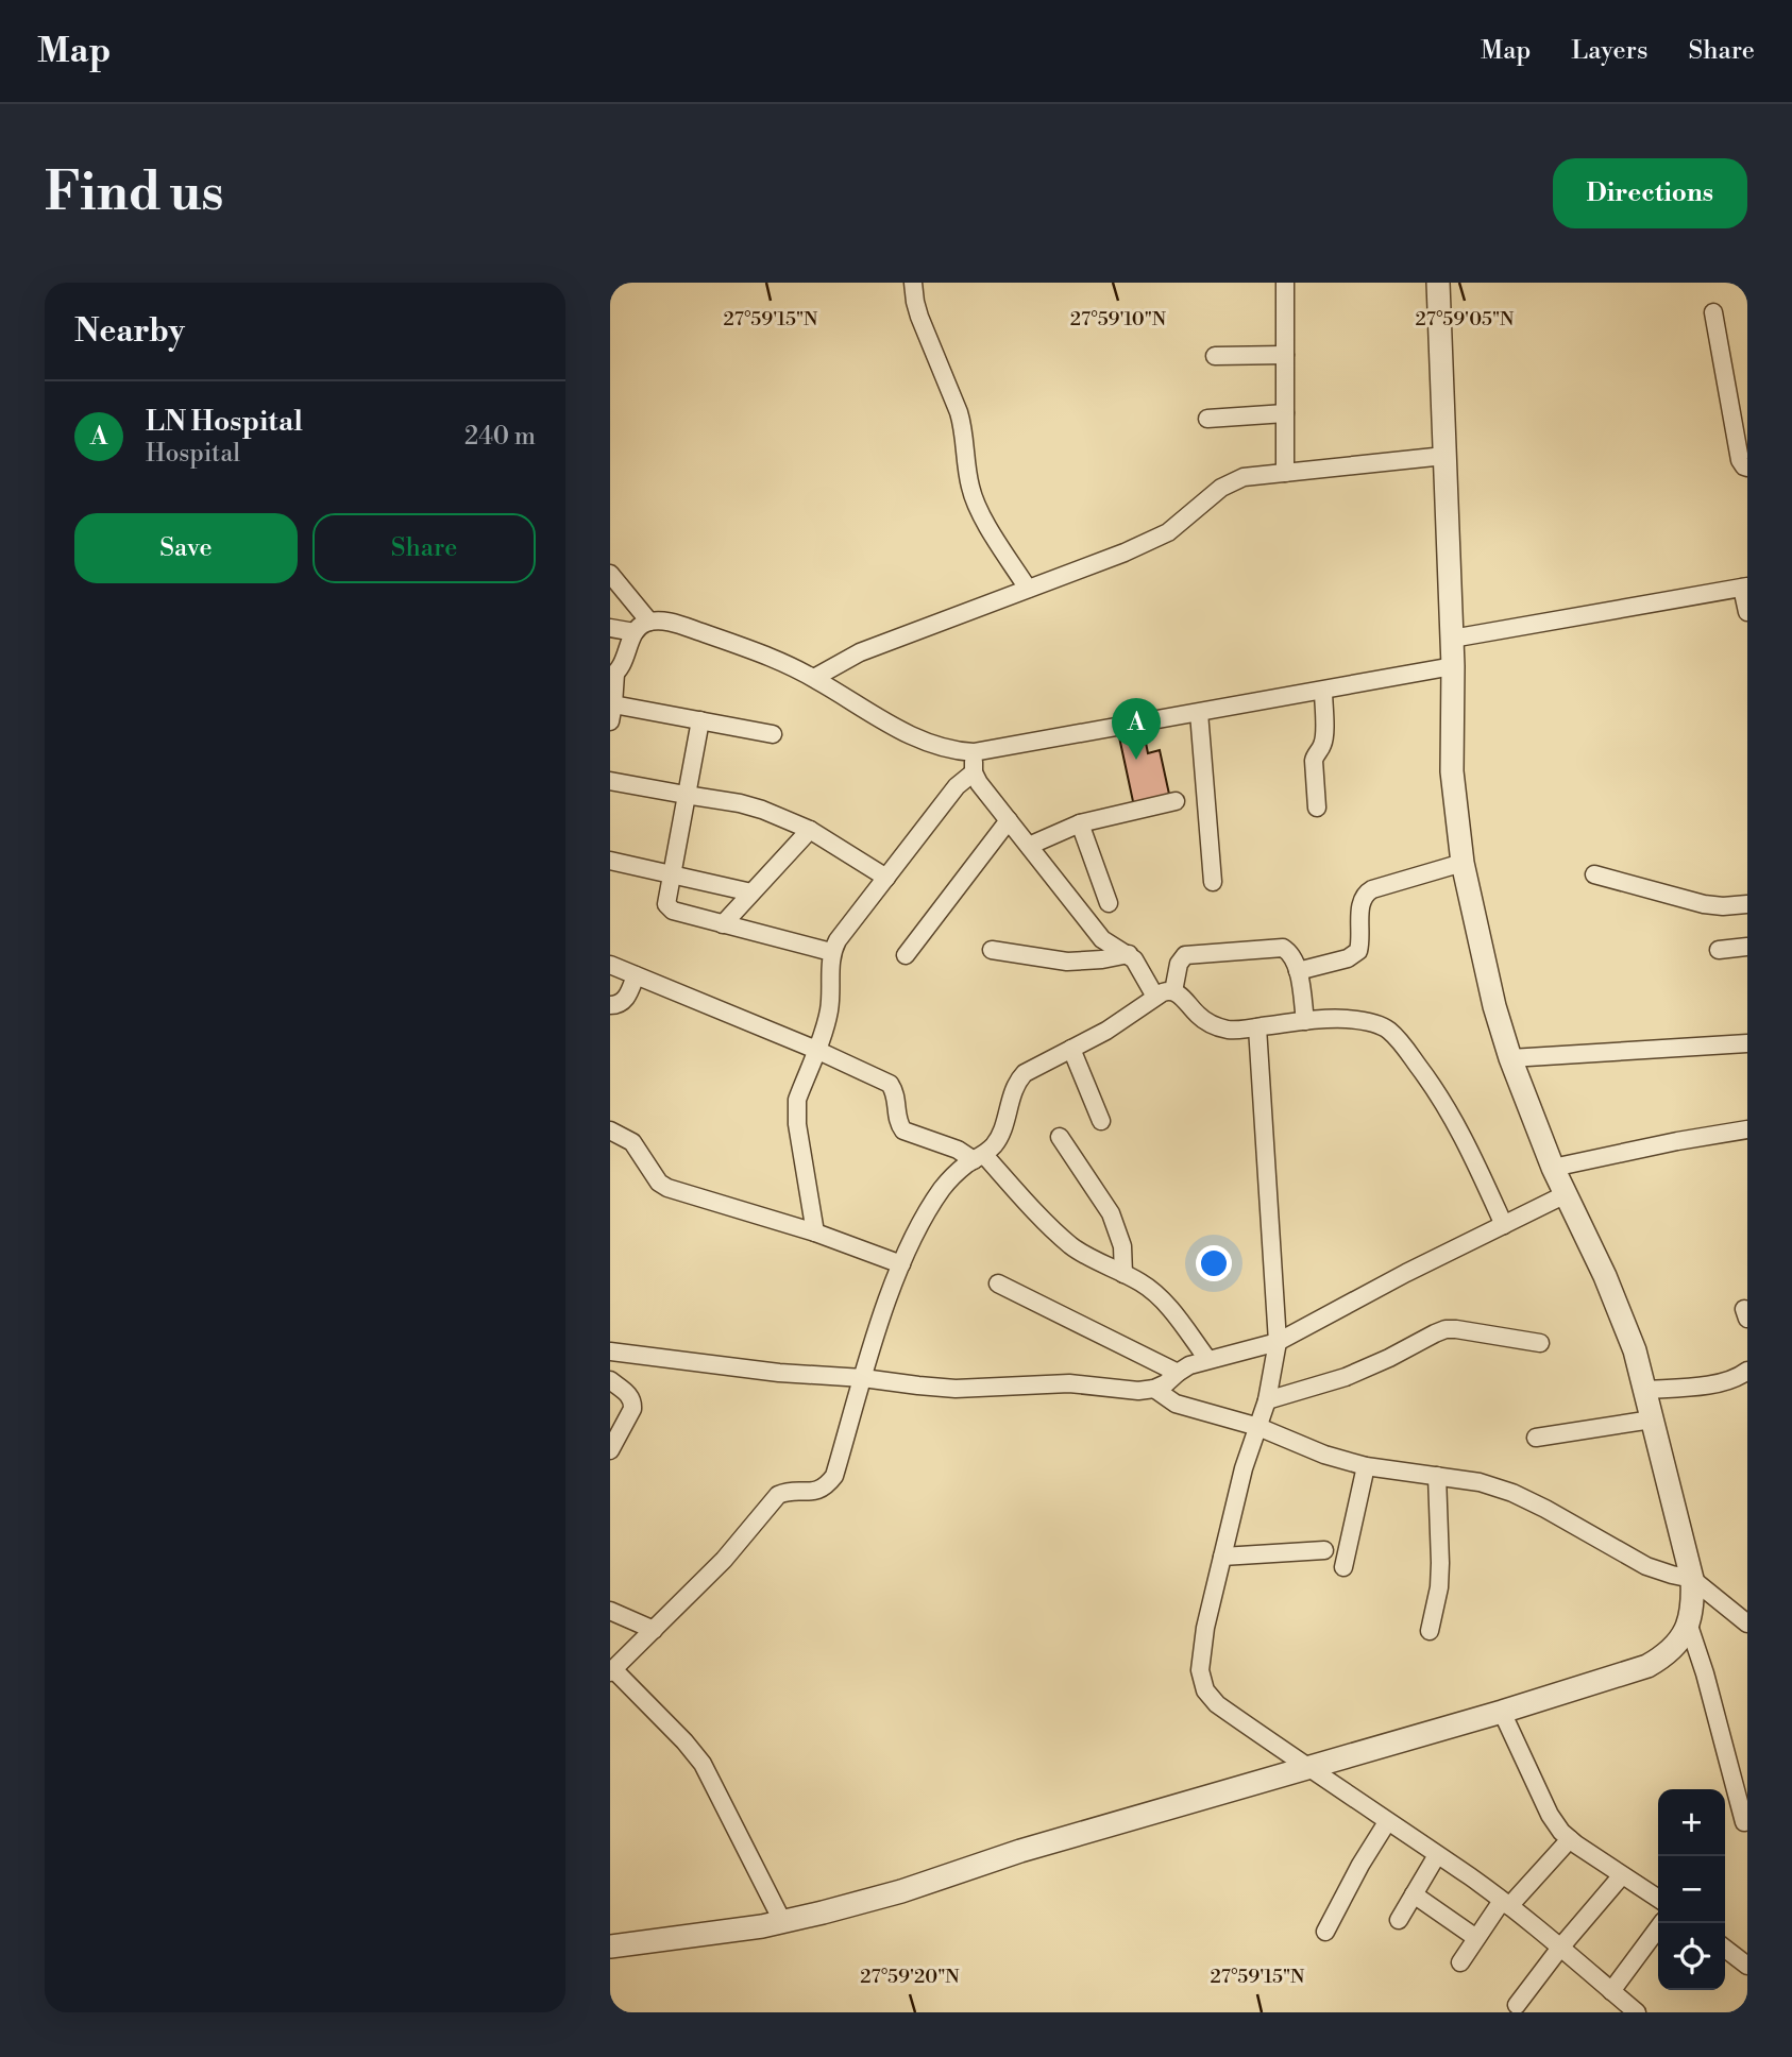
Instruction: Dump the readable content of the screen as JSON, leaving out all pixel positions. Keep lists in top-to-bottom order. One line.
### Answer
{"page":{"header":"Map","nav":["Map","Layers","Share"],"buttons":["Directions",["Save","Share"]],"title":"Find us","heading":"Nearby","list":[{"mark":"A","name":"LN Hospital","note":"Hospital","value":"240 m"}],"pins":"A","map_buttons":["+","−"]},"coordinates":["27°59'15\"N","27°59'10\"N","27°59'05\"N","27°59'20\"N"]}
